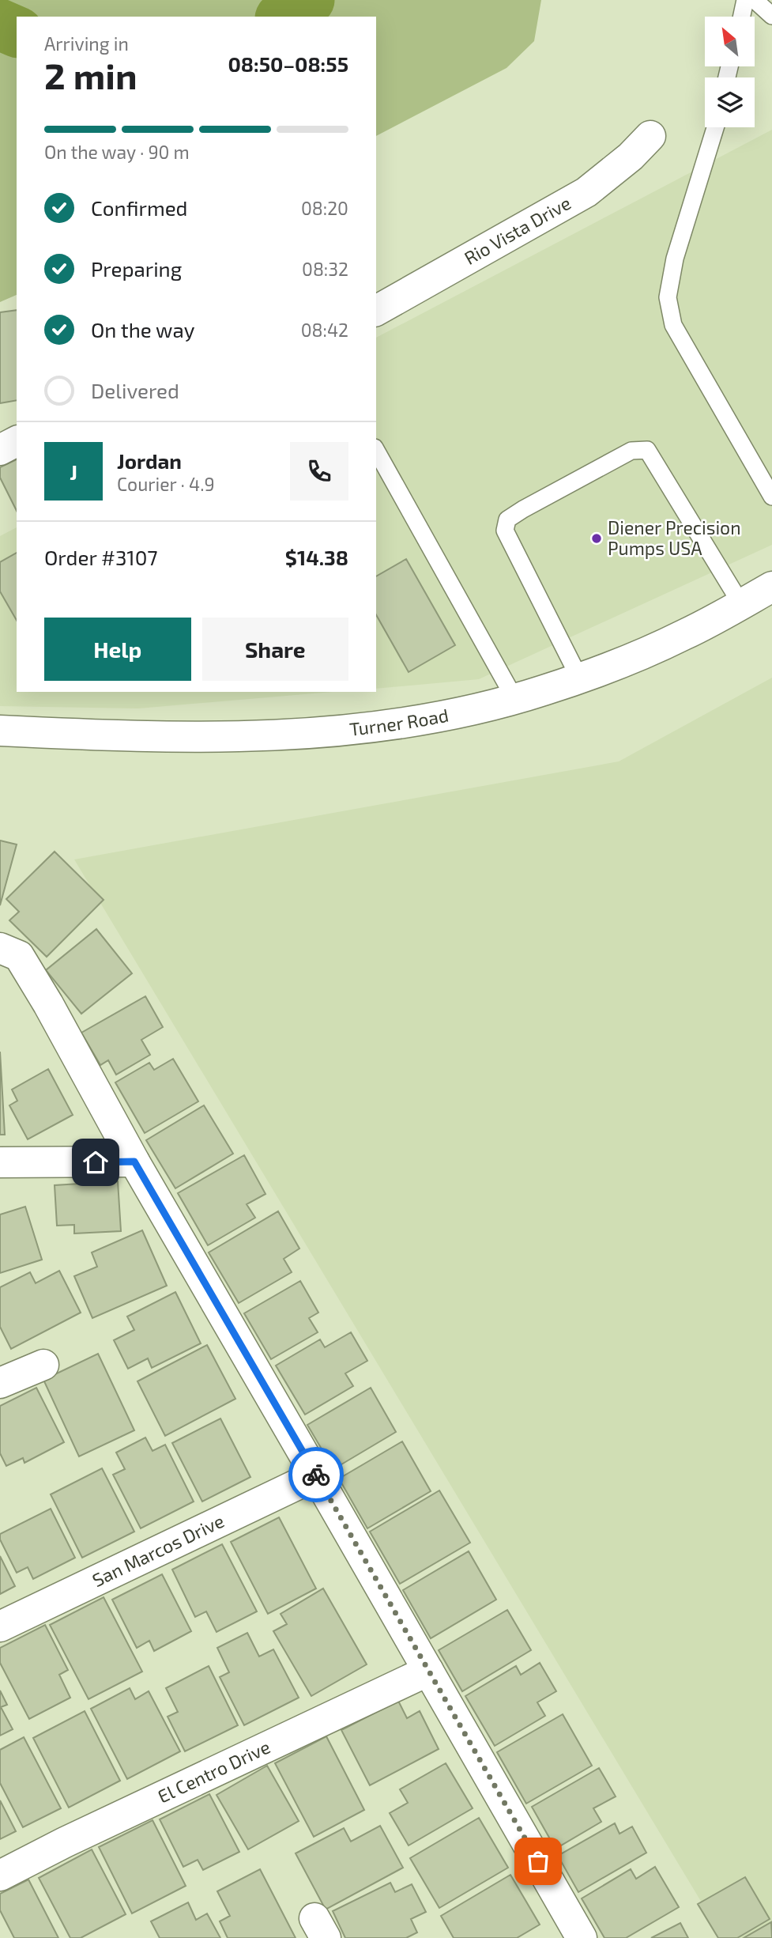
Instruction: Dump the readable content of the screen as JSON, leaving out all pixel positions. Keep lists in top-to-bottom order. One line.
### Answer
{"streets":{"street":["Rio Vista Drive","Turner Road","San Marcos Drive","El Centro Drive"]},"places":["Diener Precision Pumps USA"],"north":"top left","page":{"heading":["2 min","Arriving in","08:50–08:55"],"panel":["Jordan","Courier · 4.9","Order #3107","$14.38"],"bar":"On the way · 90 m","list":[["Confirmed","08:20"],["Preparing","08:32"],["On the way","08:42"],"Delivered"],"round":"J","buttons":["Help","Share"]}}
